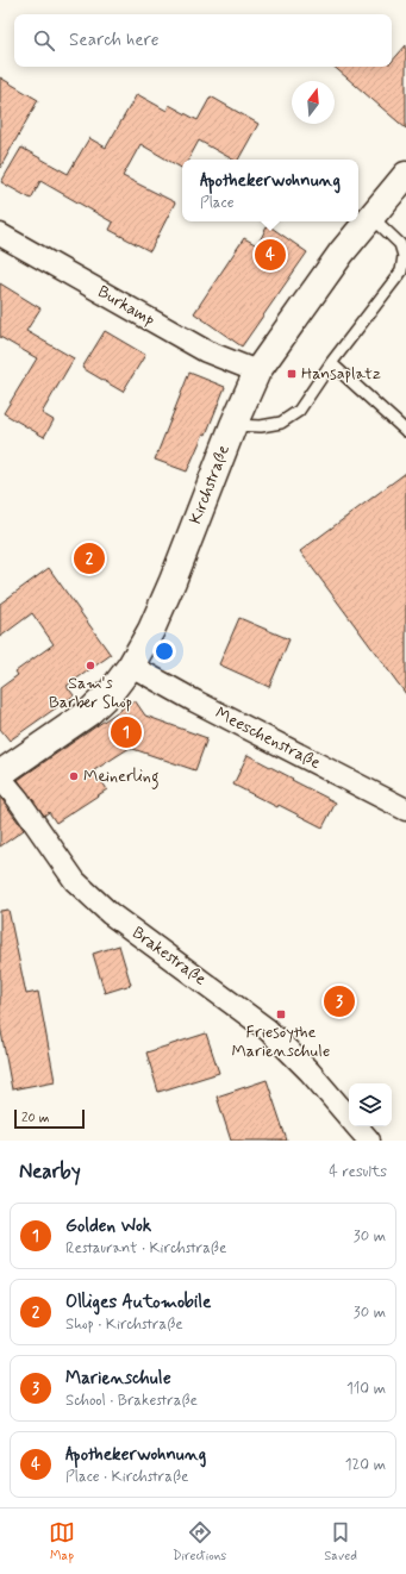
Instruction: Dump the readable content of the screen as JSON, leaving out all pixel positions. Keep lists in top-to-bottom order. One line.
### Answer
{"streets":{"street":["Burkamp","Kirchstraße","Meeschenstraße","Brakestraße"]},"crossings":[["Burkamp","Kirchstraße"],["Kirchstraße","Meeschenstraße"],["Kirchstraße","Brakestraße"]],"places":{"transit":["Hansaplatz","Friesoythe Marienschule"],"other":["Sam's Barber Shop","Meinerling"]},"scale_bar":"20 m","north":"top","page":{"search":"Search here","popup":["Apothekerwohnung","Place"],"pins":["4","2","1","3"],"scale":"20 m","heading":["Nearby","4 results"],"list":[{"mark":"1","name":"Golden Wok","note":"Restaurant · Kirchstraße","value":"30 m"},{"mark":"2","name":"Olliges Automobile","note":"Shop · Kirchstraße","value":"30 m"},{"mark":"3","name":"Marienschule","note":"School · Brakestraße","value":"110 m"},{"mark":"4","name":"Apothekerwohnung","note":"Place · Kirchstraße","value":"120 m"}],"nav":["Map","Directions","Saved"]}}
